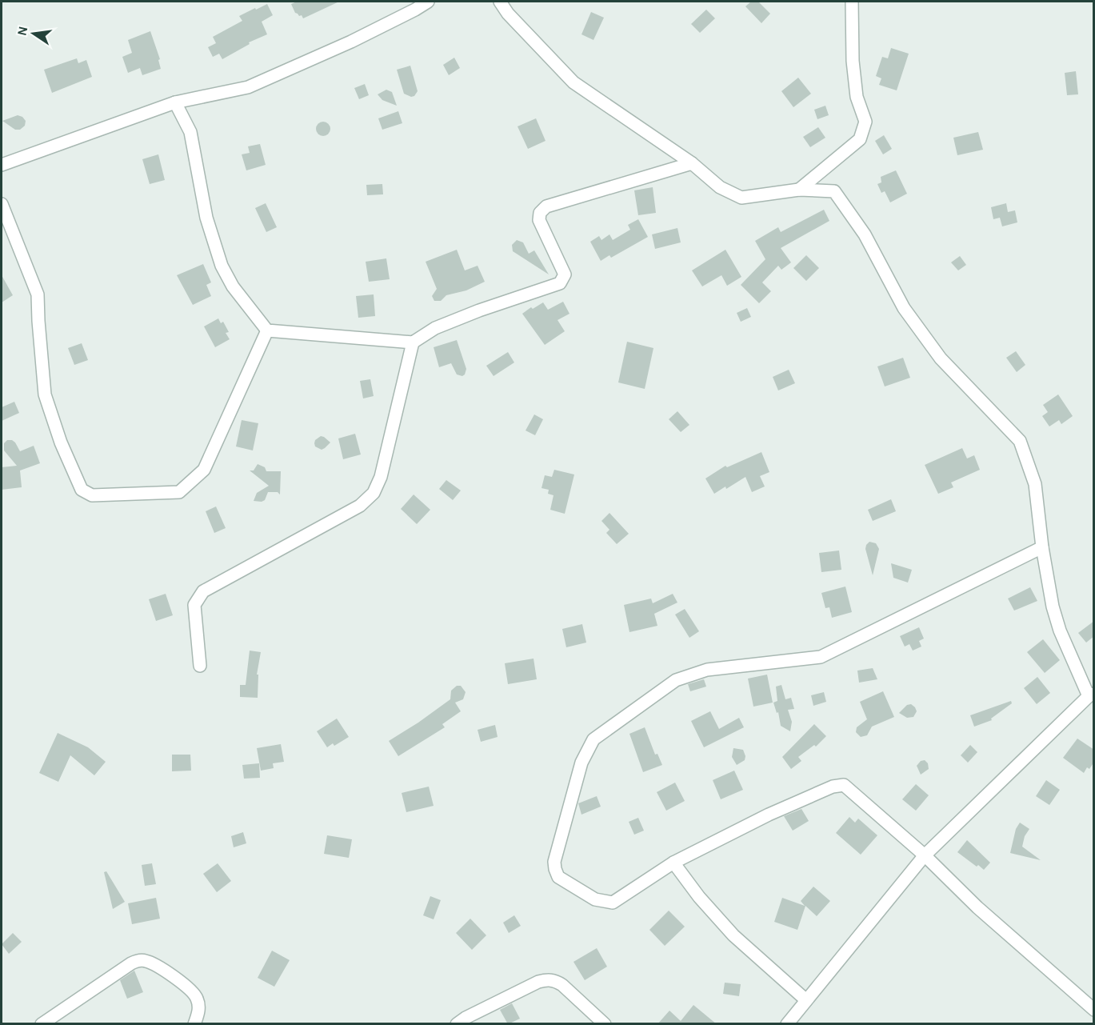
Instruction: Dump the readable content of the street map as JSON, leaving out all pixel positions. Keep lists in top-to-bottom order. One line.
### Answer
{"north":"left"}
